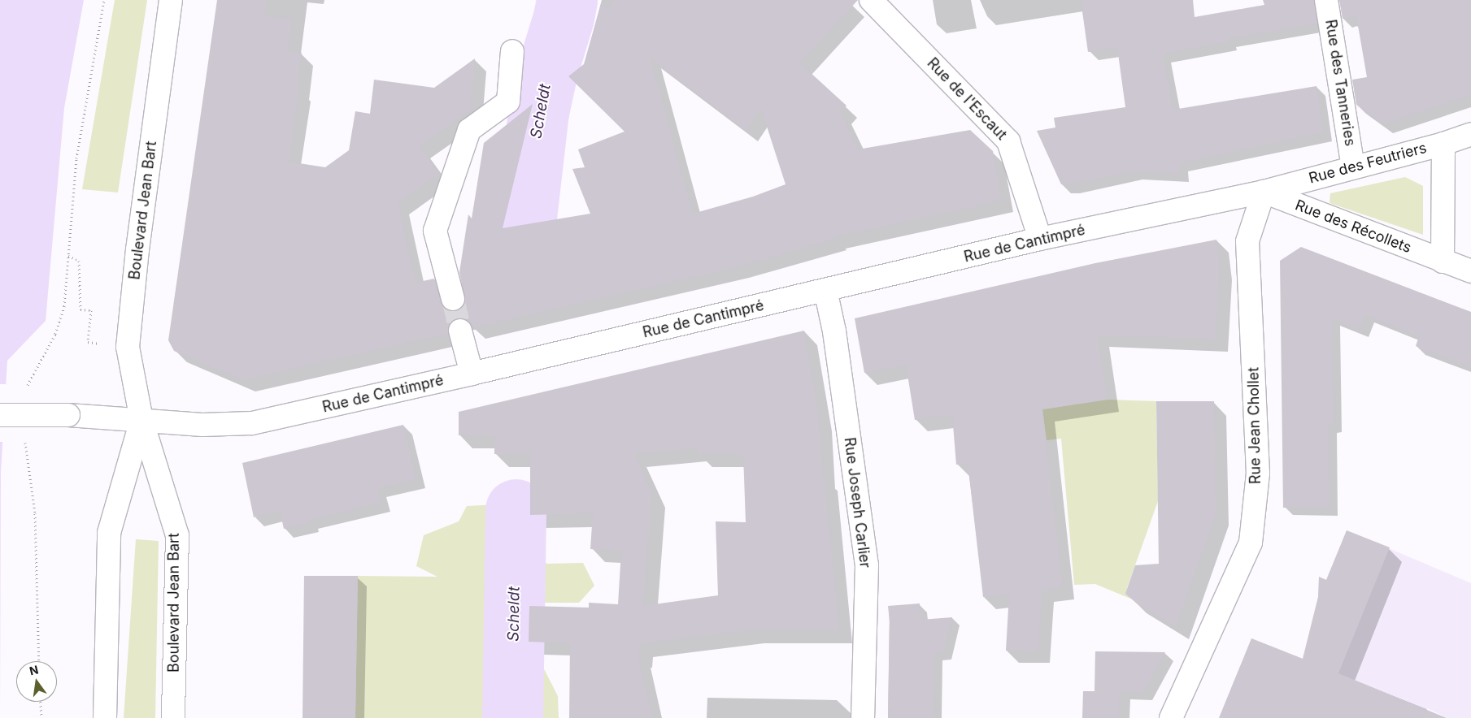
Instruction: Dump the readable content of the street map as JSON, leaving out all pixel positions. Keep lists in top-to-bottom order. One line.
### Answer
{"streets":{"street":["Rue des Tanneries","Rue de l'Escaut","Rue des Feutriers","Boulevard Jean Bart","Rue des Récollets","Rue de Cantimpré","Rue Jean Chollet","Rue Joseph Carlier"]},"crossings":[["Rue des Tanneries","Rue des Feutriers"],["Rue de l'Escaut","Rue de Cantimpré"],["Rue des Feutriers","Rue des Récollets"],["Rue des Feutriers","Rue de Cantimpré"],["Rue des Feutriers","Rue Jean Chollet"],["Boulevard Jean Bart","Rue de Cantimpré"],["Rue des Récollets","Rue de Cantimpré"],["Rue des Récollets","Rue Jean Chollet"],["Rue de Cantimpré","Rue Jean Chollet"],["Rue de Cantimpré","Rue Joseph Carlier"]],"water":["Scheldt"],"north":"top"}
